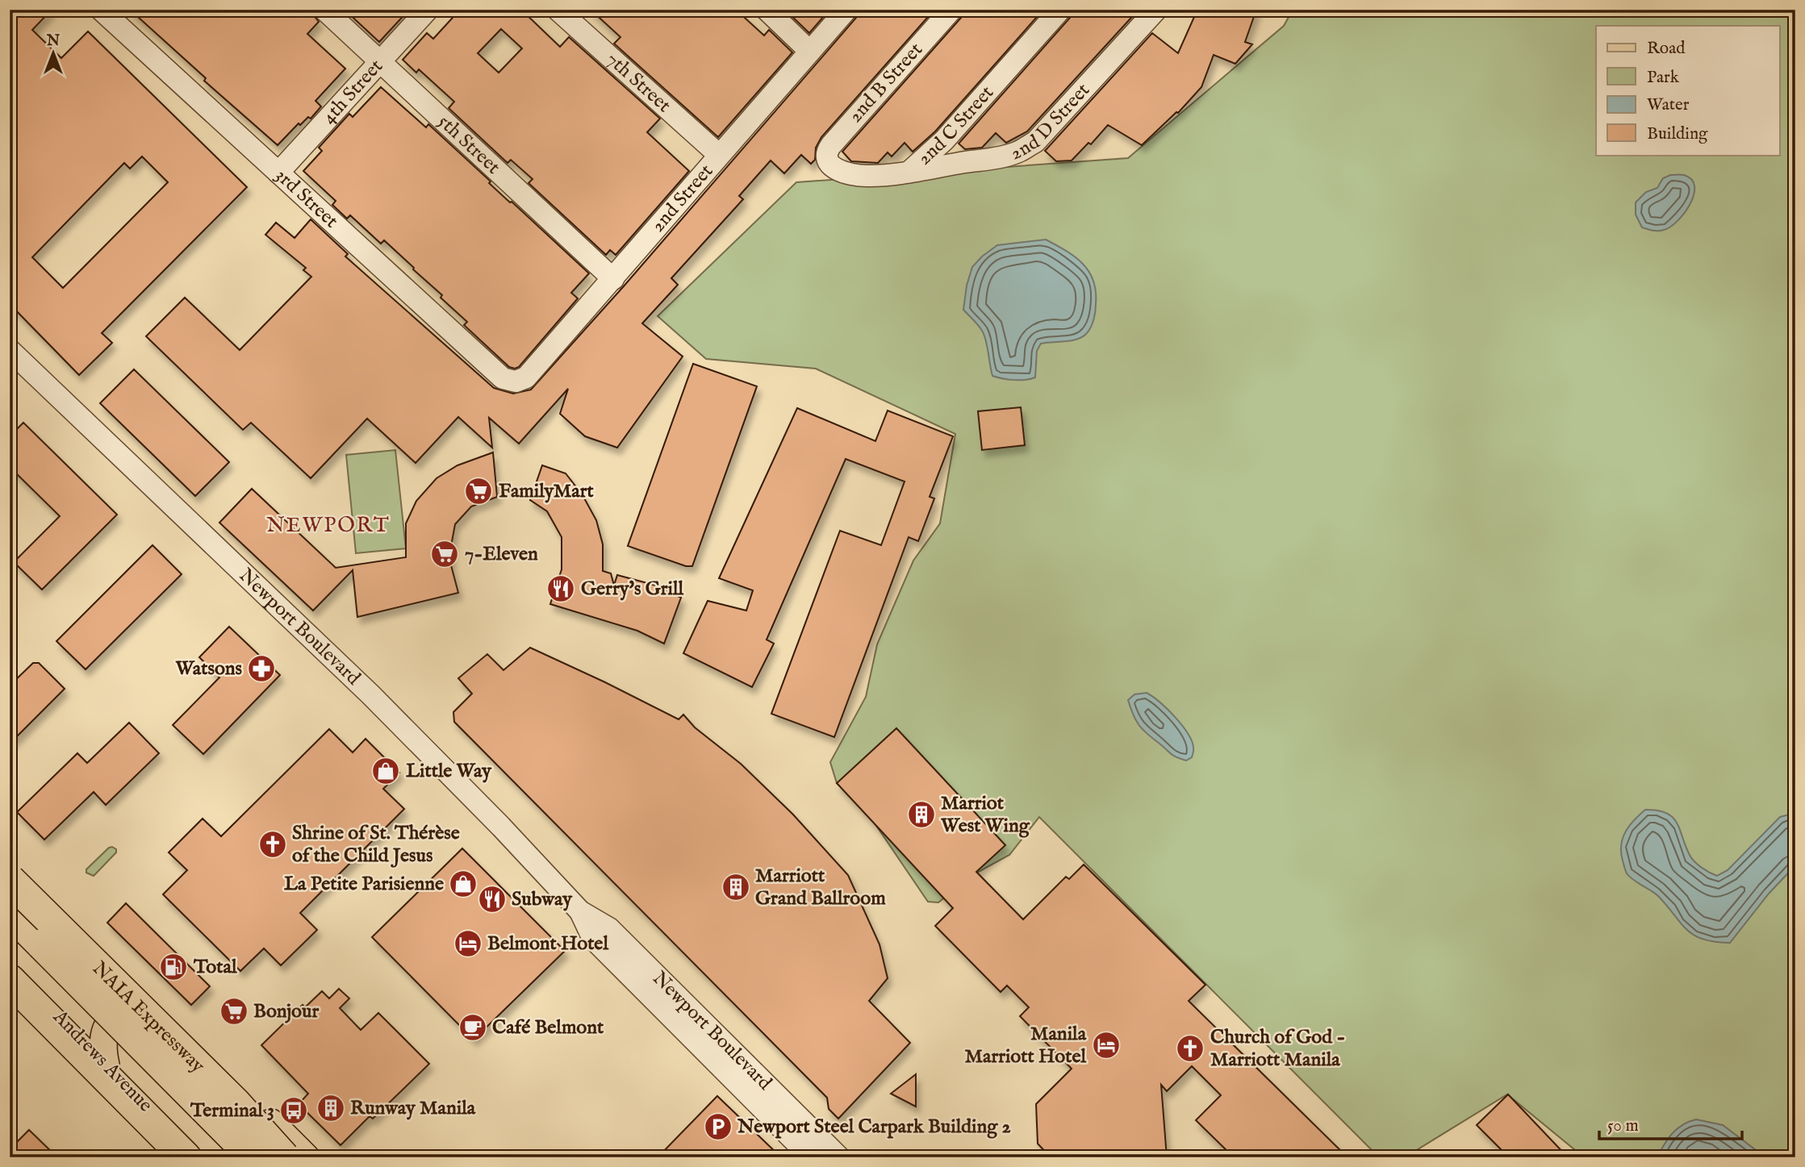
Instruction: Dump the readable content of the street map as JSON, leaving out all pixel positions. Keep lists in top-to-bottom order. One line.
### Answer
{"streets":{"highway":["NAIA Expressway"],"main road":["Andrews Avenue"],"street":["7th Street","2nd B Street","4th Street","2nd D Street","2nd C Street","5th Street","2nd Street","3rd Street","Newport Boulevard"]},"crossings":[["7th Street","2nd Street"],["2nd B Street","2nd C Street"],["4th Street","5th Street"],["4th Street","3rd Street"],["2nd D Street","2nd C Street"],["5th Street","2nd Street"],["2nd Street","3rd Street"]],"districts":["NEWPORT"],"places":{"supermarket":["FamilyMart","7-Eleven","Bonjour"],"restaurant":["Gerry's Grill","Subway"],"pharmacy":["Watsons"],"shop":["Little Way","La Petite Parisienne"],"building":["Marriot West Wing","Marriott Grand Ballroom","Runway Manila"],"church":["Shrine of St. Thérèse of the Child Jesus","Church of God - Marriott Manila"],"hotel":["Belmont Hotel","Manila Marriott Hotel"],"fuel station":["Total"],"cafe":["Café Belmont"],"bus stop":["Terminal 3"],"parking":["Newport Steel Carpark Building 2"]},"legend":["Road","Park","Water","Building"],"scale_bar":"50 m","north":"top"}
